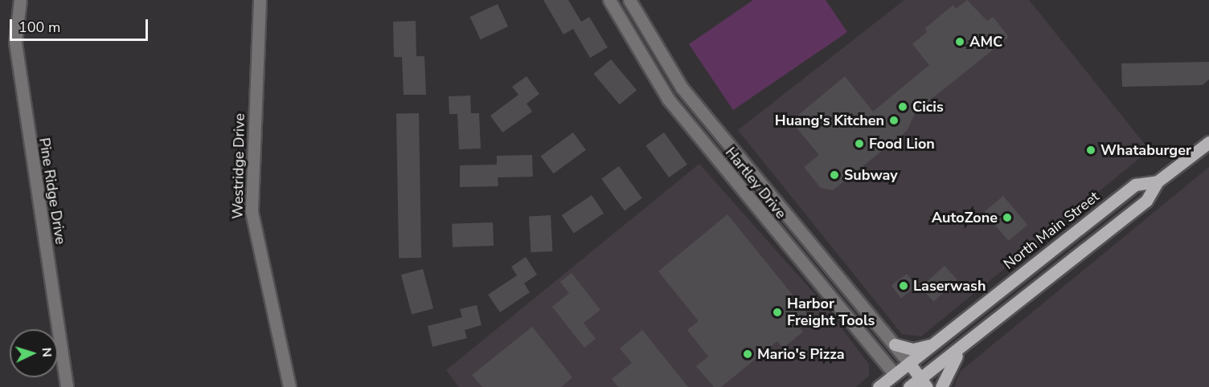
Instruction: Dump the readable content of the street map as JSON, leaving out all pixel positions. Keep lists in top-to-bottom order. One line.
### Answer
{"streets":{"main road":["North Main Street"],"street":["Westridge Drive","Hartley Drive","Pine Ridge Drive"]},"crossings":[["Hartley Drive","North Main Street"]],"places":["AMC","Cicis","Huang's Kitchen","Food Lion","Whataburger","Subway","AutoZone","Laserwash","Harbor Freight Tools","Mario's Pizza"],"scale_bar":"100 m","north":"right"}
